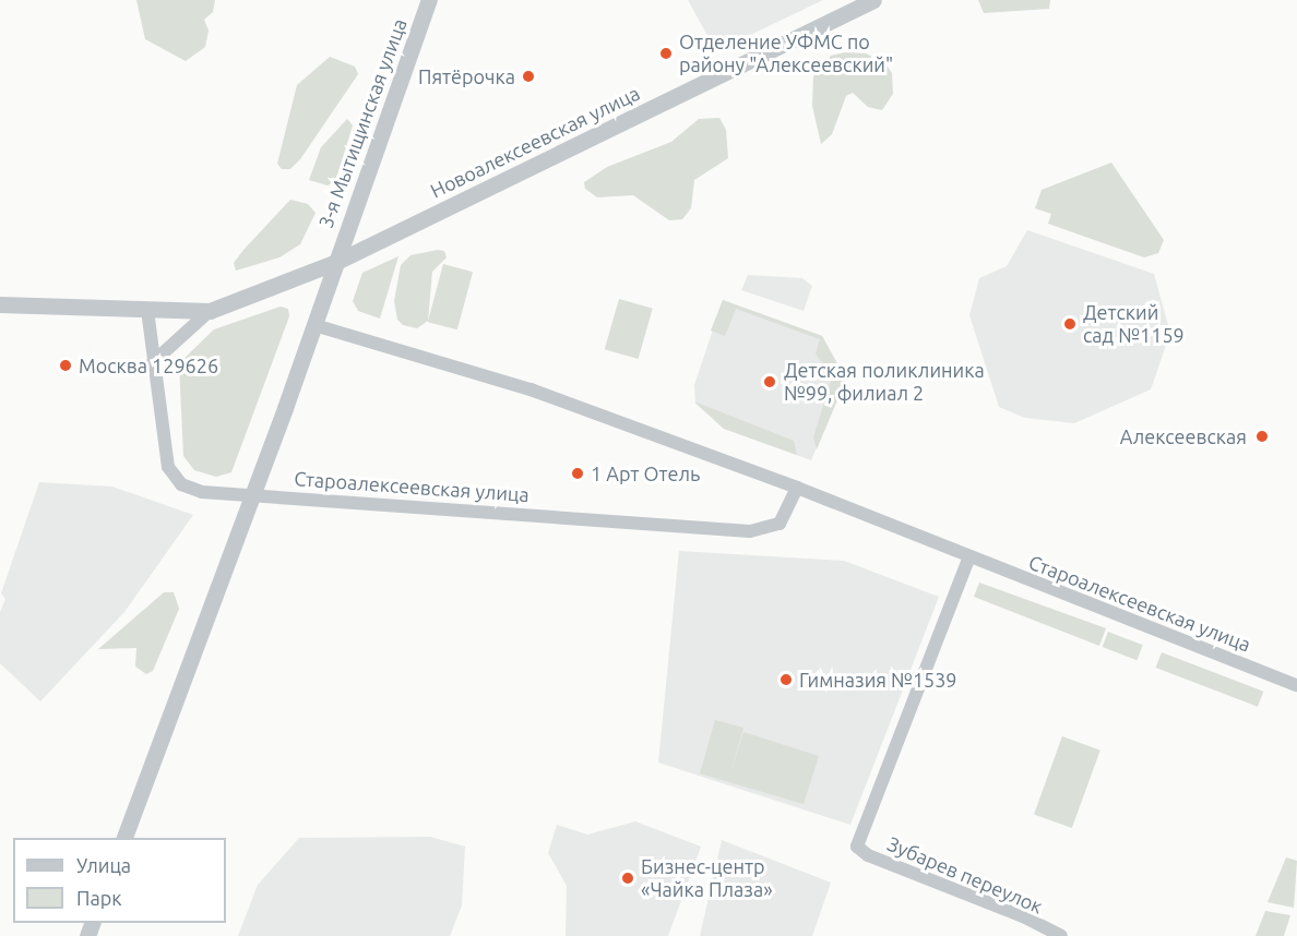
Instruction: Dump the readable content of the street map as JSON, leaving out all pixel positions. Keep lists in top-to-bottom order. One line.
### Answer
{"streets":{"street":["3-я Мытищинская улица","Новоалексеевская улица","Староалексеевская улица","Зубарев переулок"]},"crossings":[["3-я Мытищинская улица","Новоалексеевская улица"],["3-я Мытищинская улица","Староалексеевская улица"],["Новоалексеевская улица","Староалексеевская улица"],["Староалексеевская улица","Зубарев переулок"]],"places":["Отделение УФМС по району \"Алексеевский\"","Пятёрочка","Детский сад №1159","Москва 129626","Детская поликлиника №99, филиал 2","Алексеевская","1 Арт Отель","Гимназия №1539","Бизнес-центр «Чайка Плаза»"],"legend":["Улица","Парк"]}
